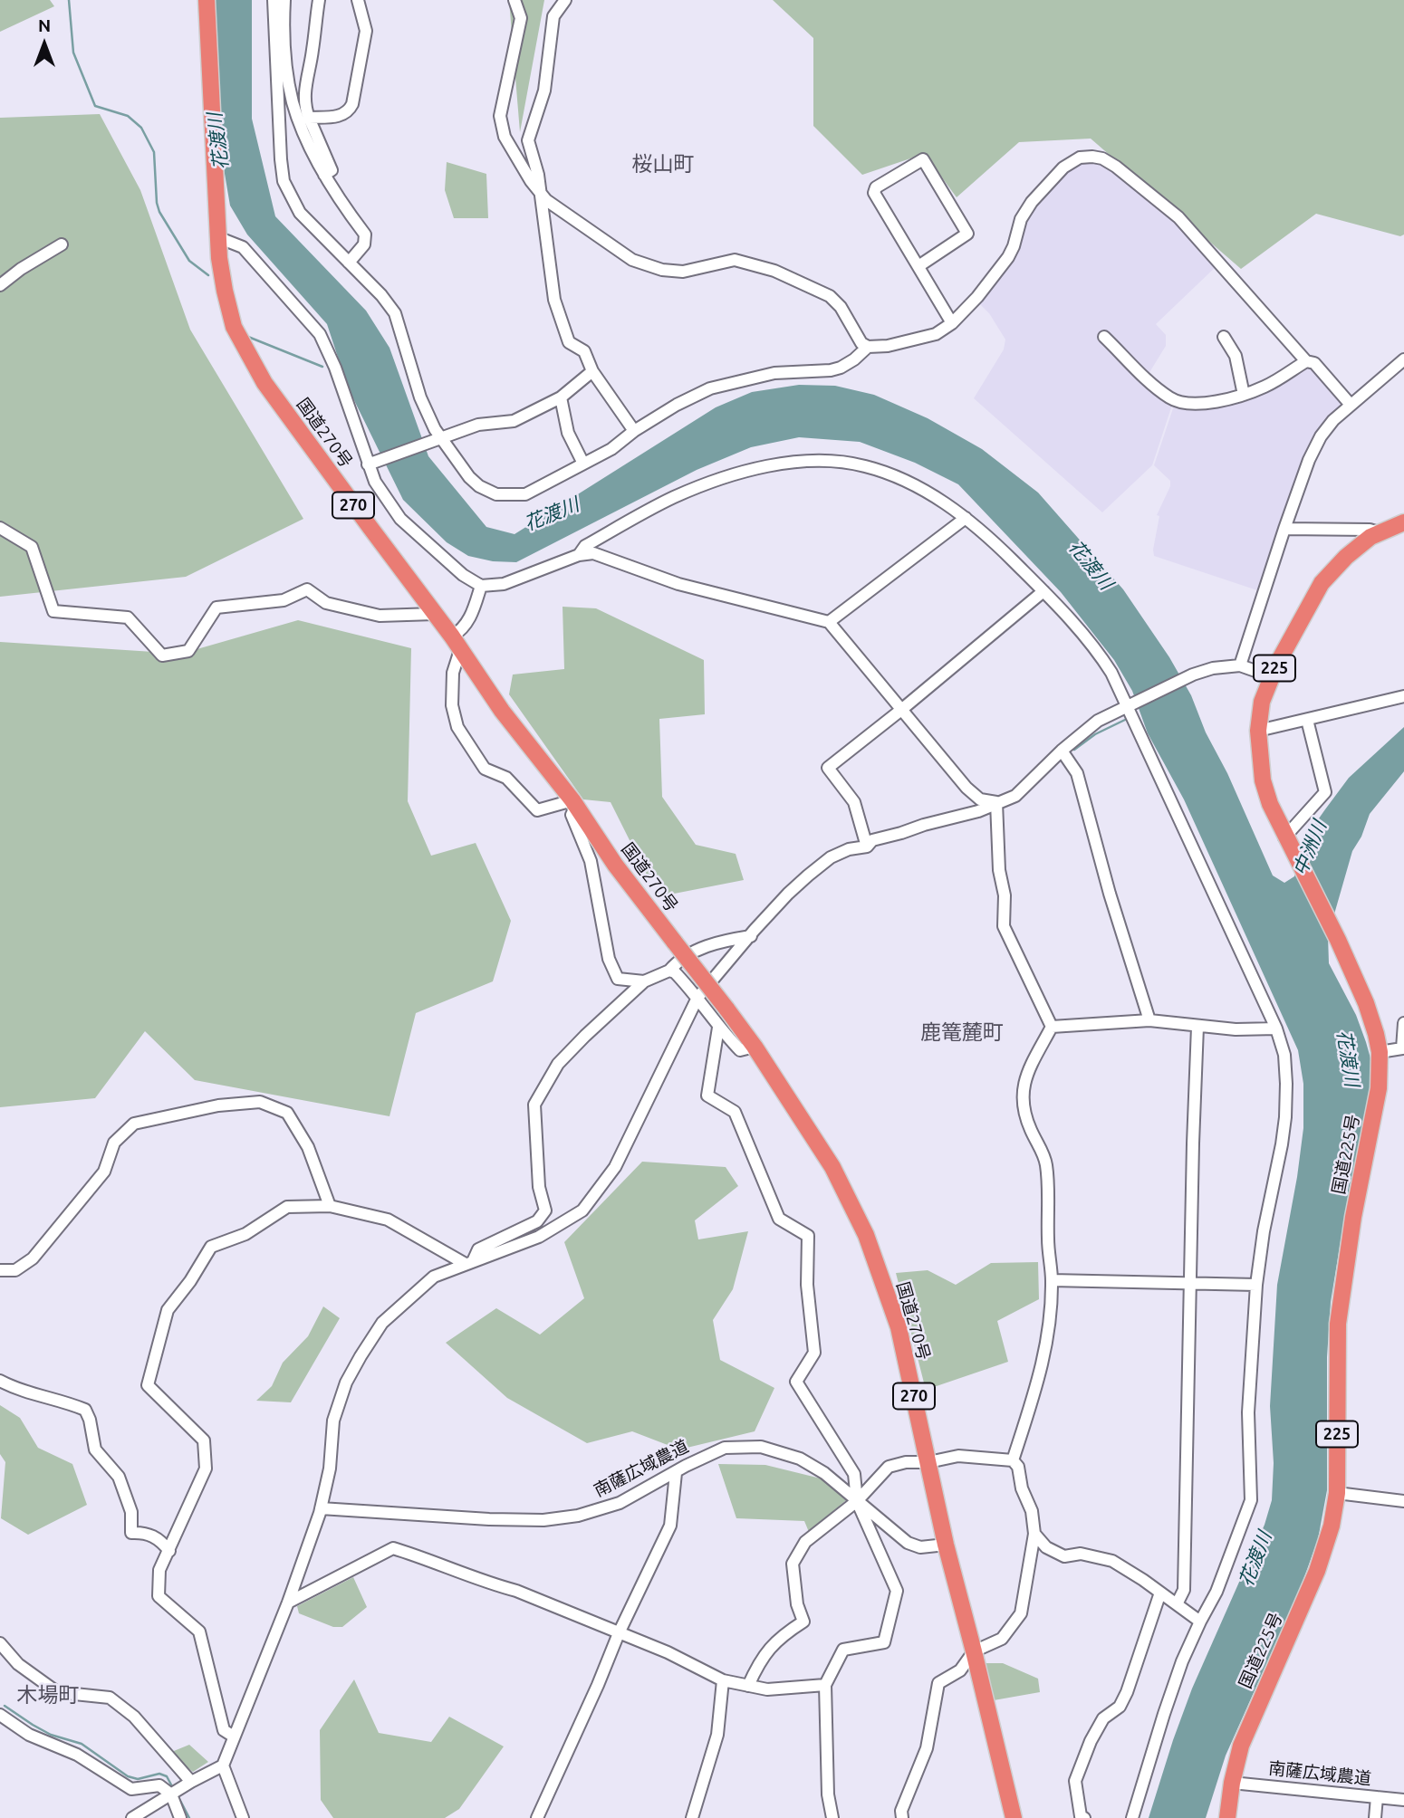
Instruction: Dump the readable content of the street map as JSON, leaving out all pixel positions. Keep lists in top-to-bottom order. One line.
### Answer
{"streets":{"highway":["国道270号","270","225","国道225号"],"street":["南薩広域農道"]},"crossings":[["国道270号","南薩広域農道"],["国道225号","南薩広域農道"]],"districts":["桜山町","鹿篭麓町","木場町"],"water":["花渡川","中洲川"],"north":"top"}
